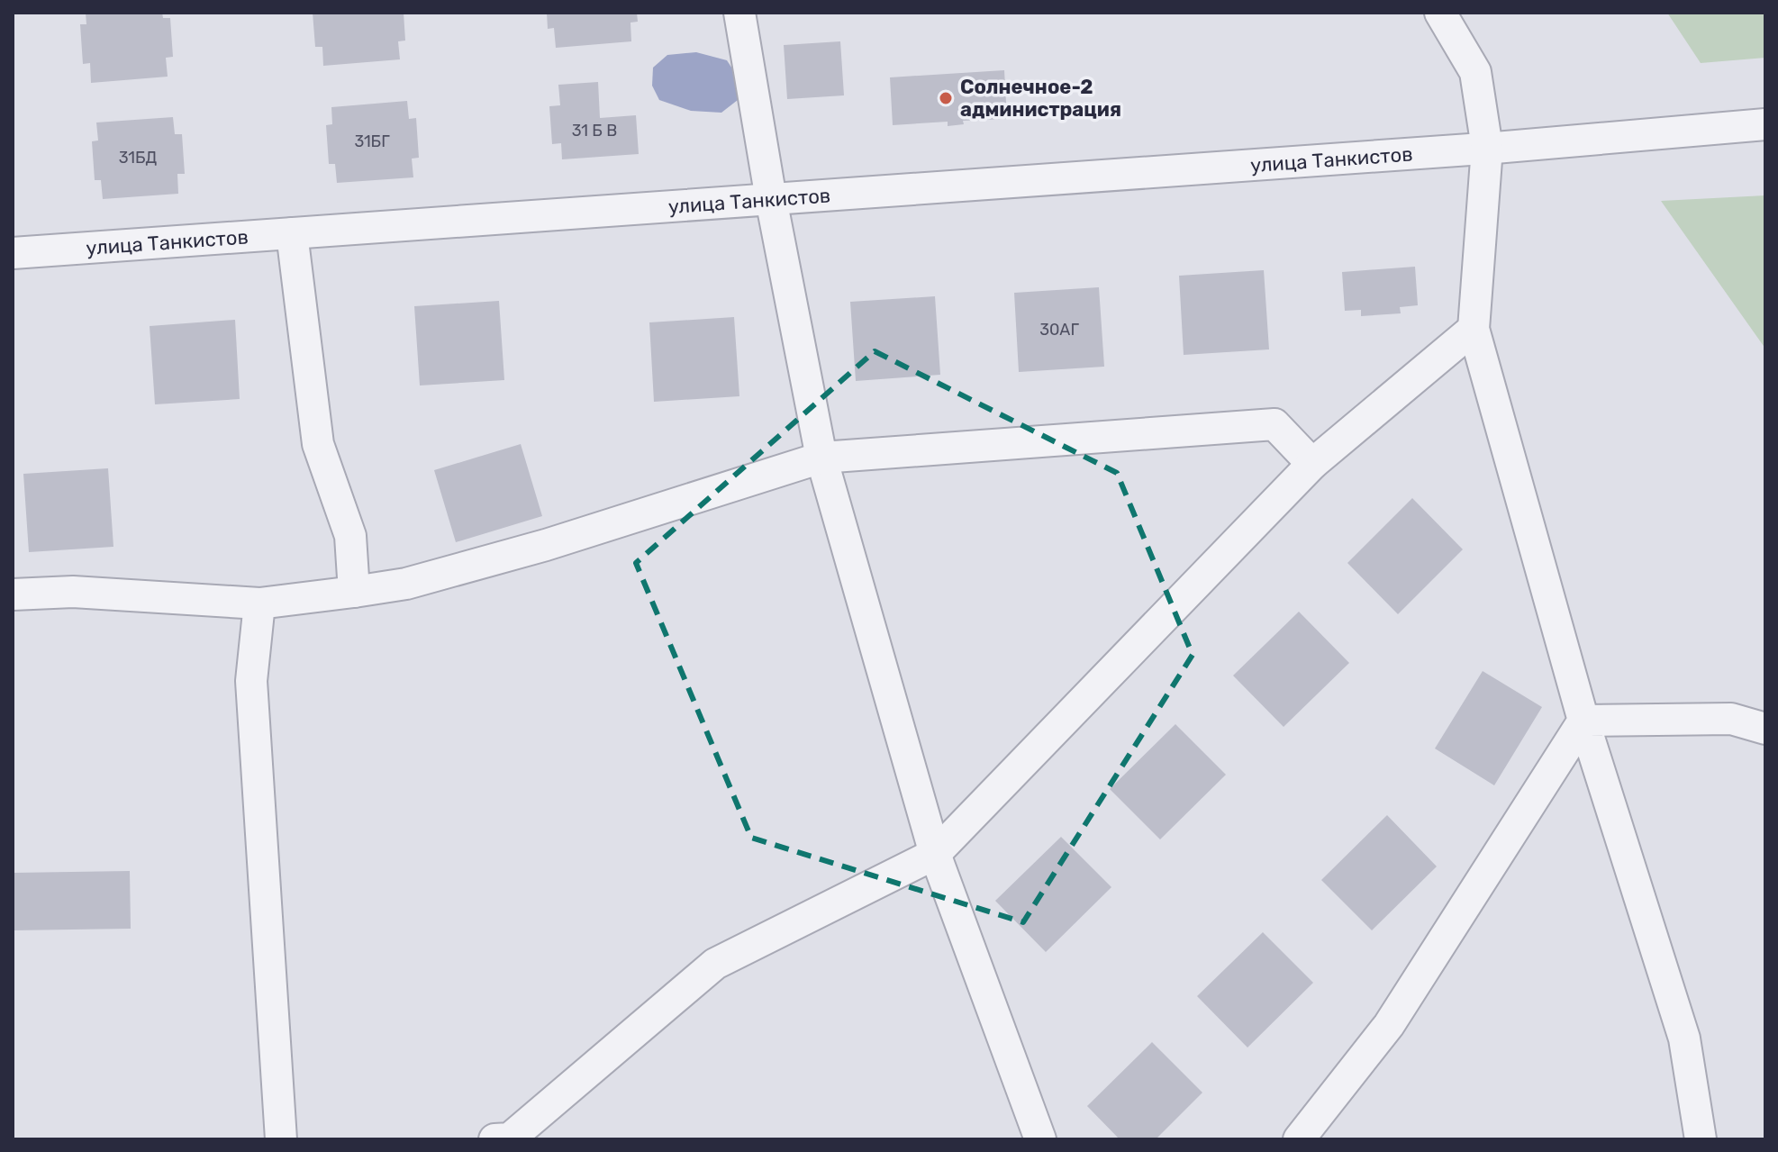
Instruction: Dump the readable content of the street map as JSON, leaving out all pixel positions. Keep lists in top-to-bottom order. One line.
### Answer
{"streets":{"street":["улица Танкистов"]},"places":["Солнечное-2 администрация"],"house_numbers":["31 Б В","31БГ","31БД","30АГ"]}
